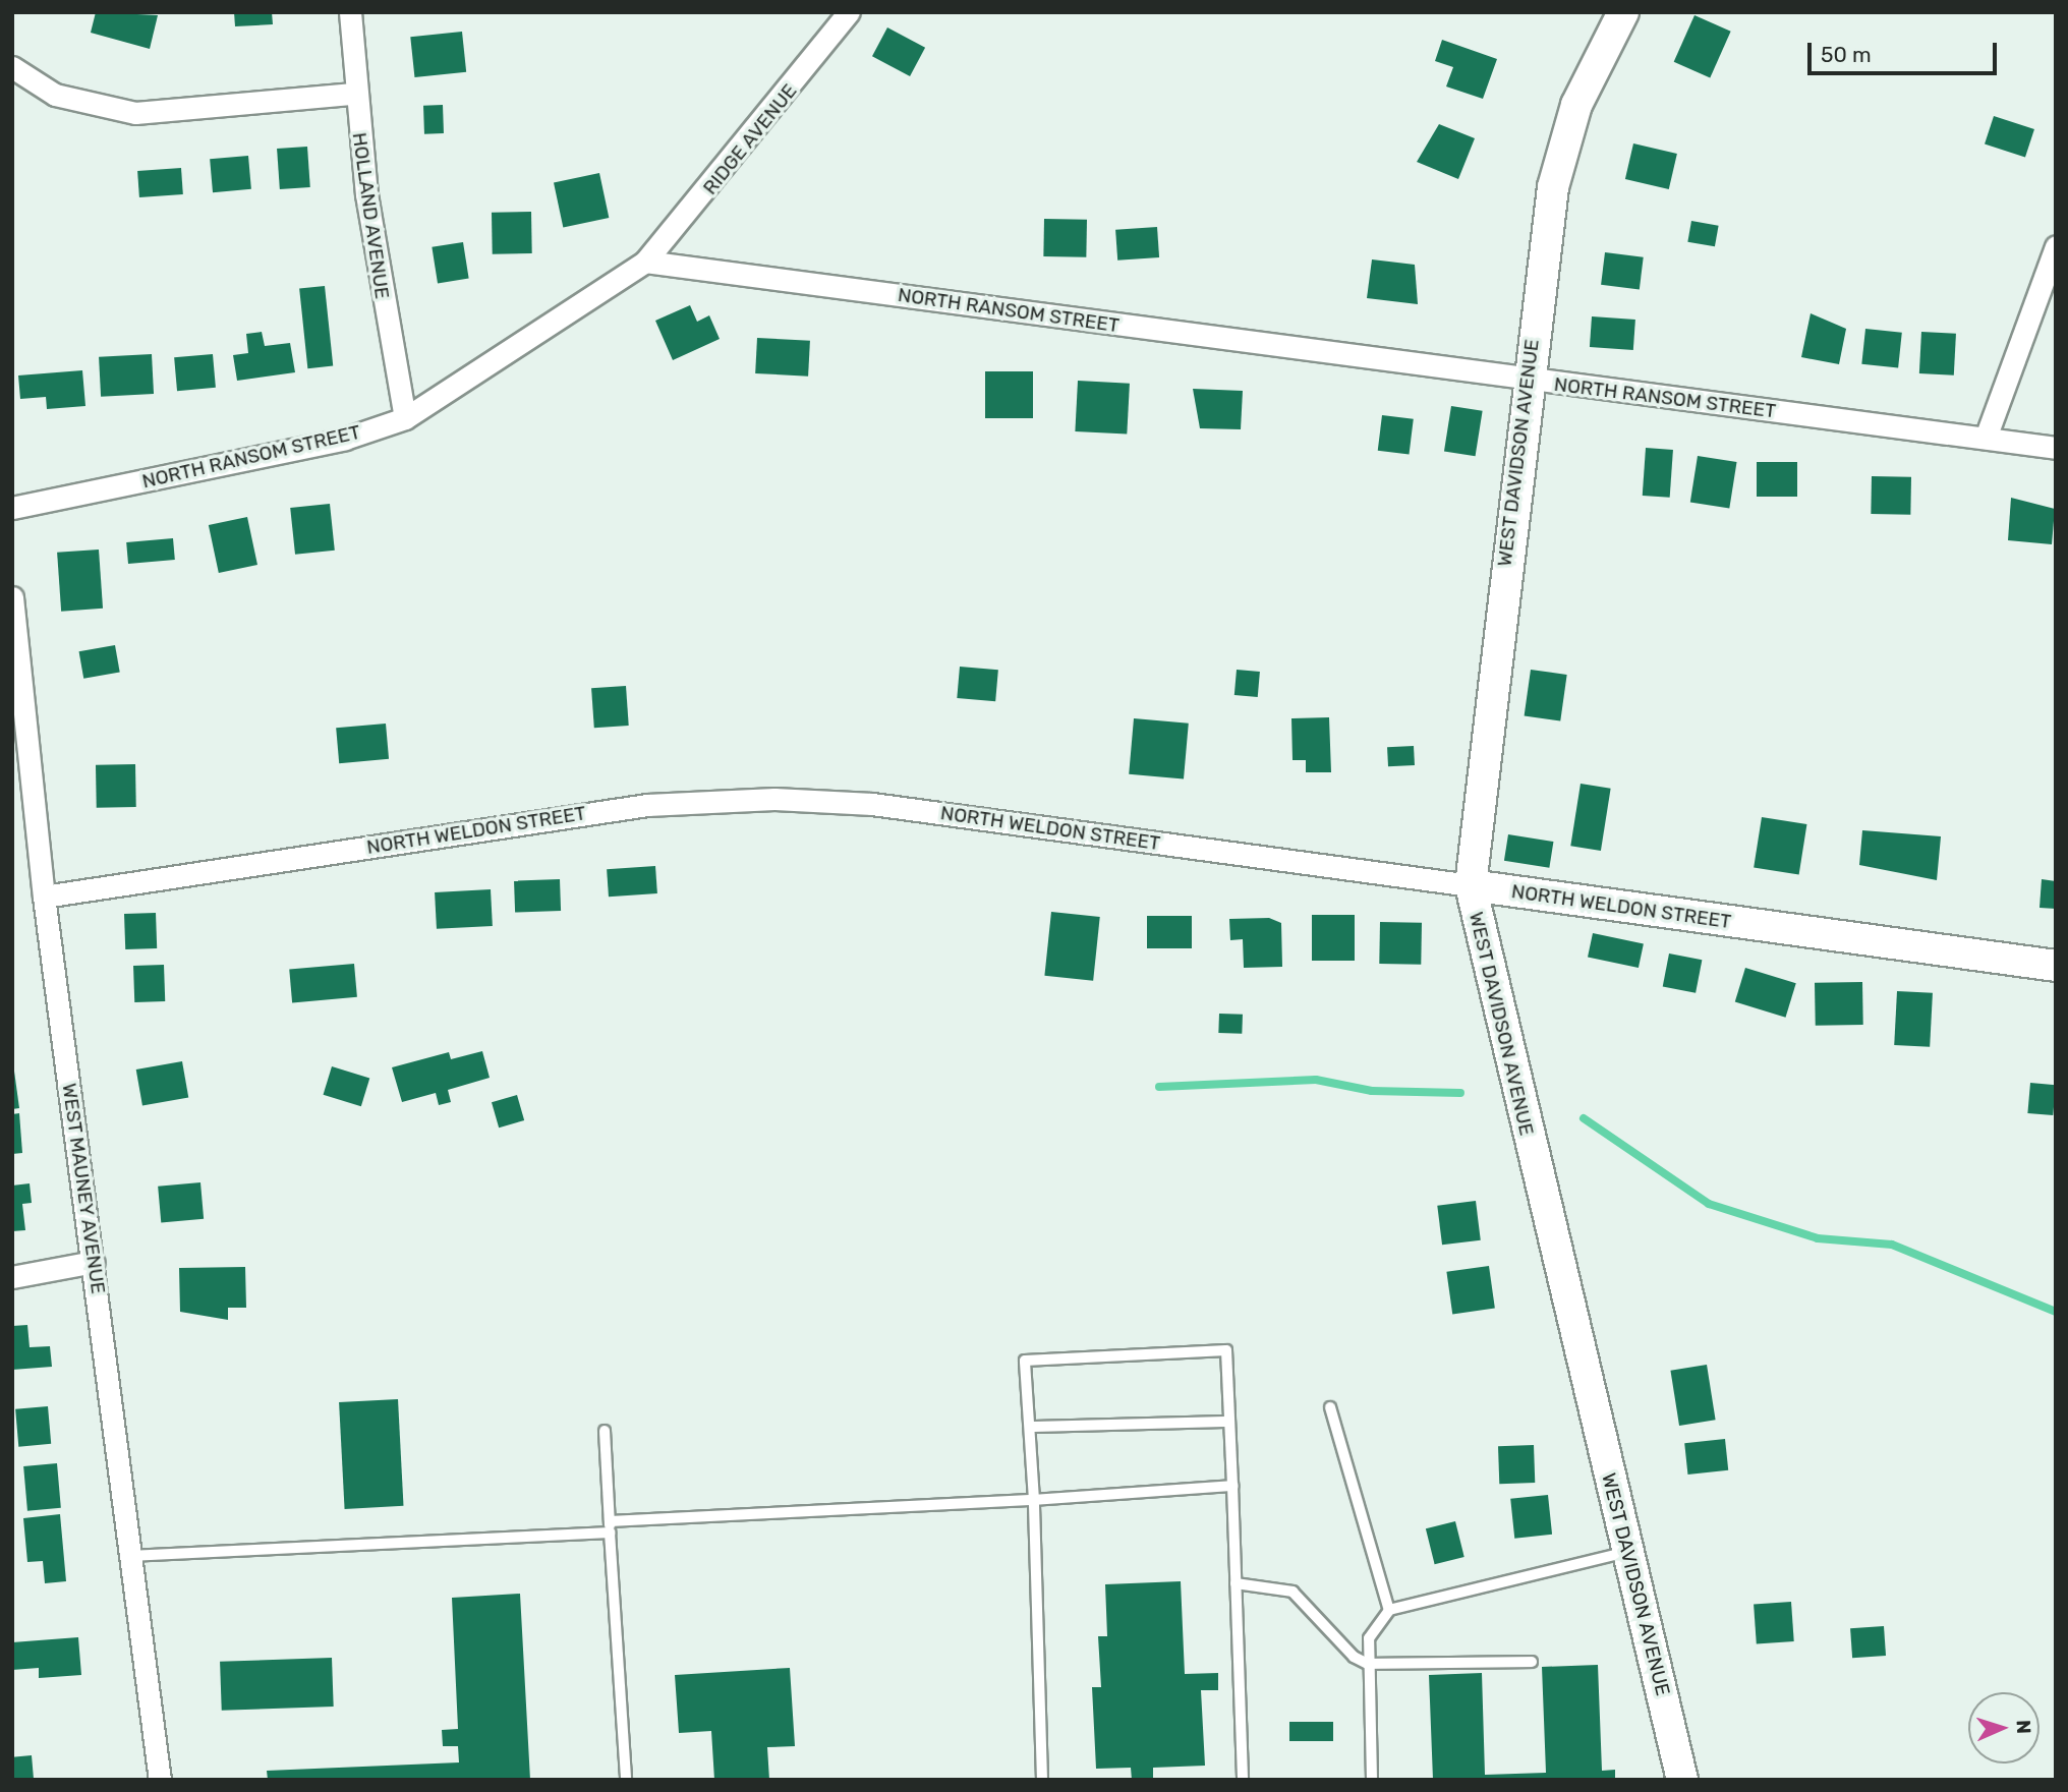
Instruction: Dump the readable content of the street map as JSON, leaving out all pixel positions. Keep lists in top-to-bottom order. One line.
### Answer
{"streets":{"street":["RIDGE AVENUE","HOLLAND AVENUE","NORTH RANSOM STREET","WEST DAVIDSON AVENUE","NORTH WELDON STREET","WEST MAUNEY AVENUE"]},"crossings":[["RIDGE AVENUE","NORTH RANSOM STREET"],["HOLLAND AVENUE","NORTH RANSOM STREET"],["NORTH RANSOM STREET","WEST DAVIDSON AVENUE"],["WEST DAVIDSON AVENUE","NORTH WELDON STREET"],["NORTH WELDON STREET","WEST MAUNEY AVENUE"]],"scale_bar":"50 m","north":"right"}
